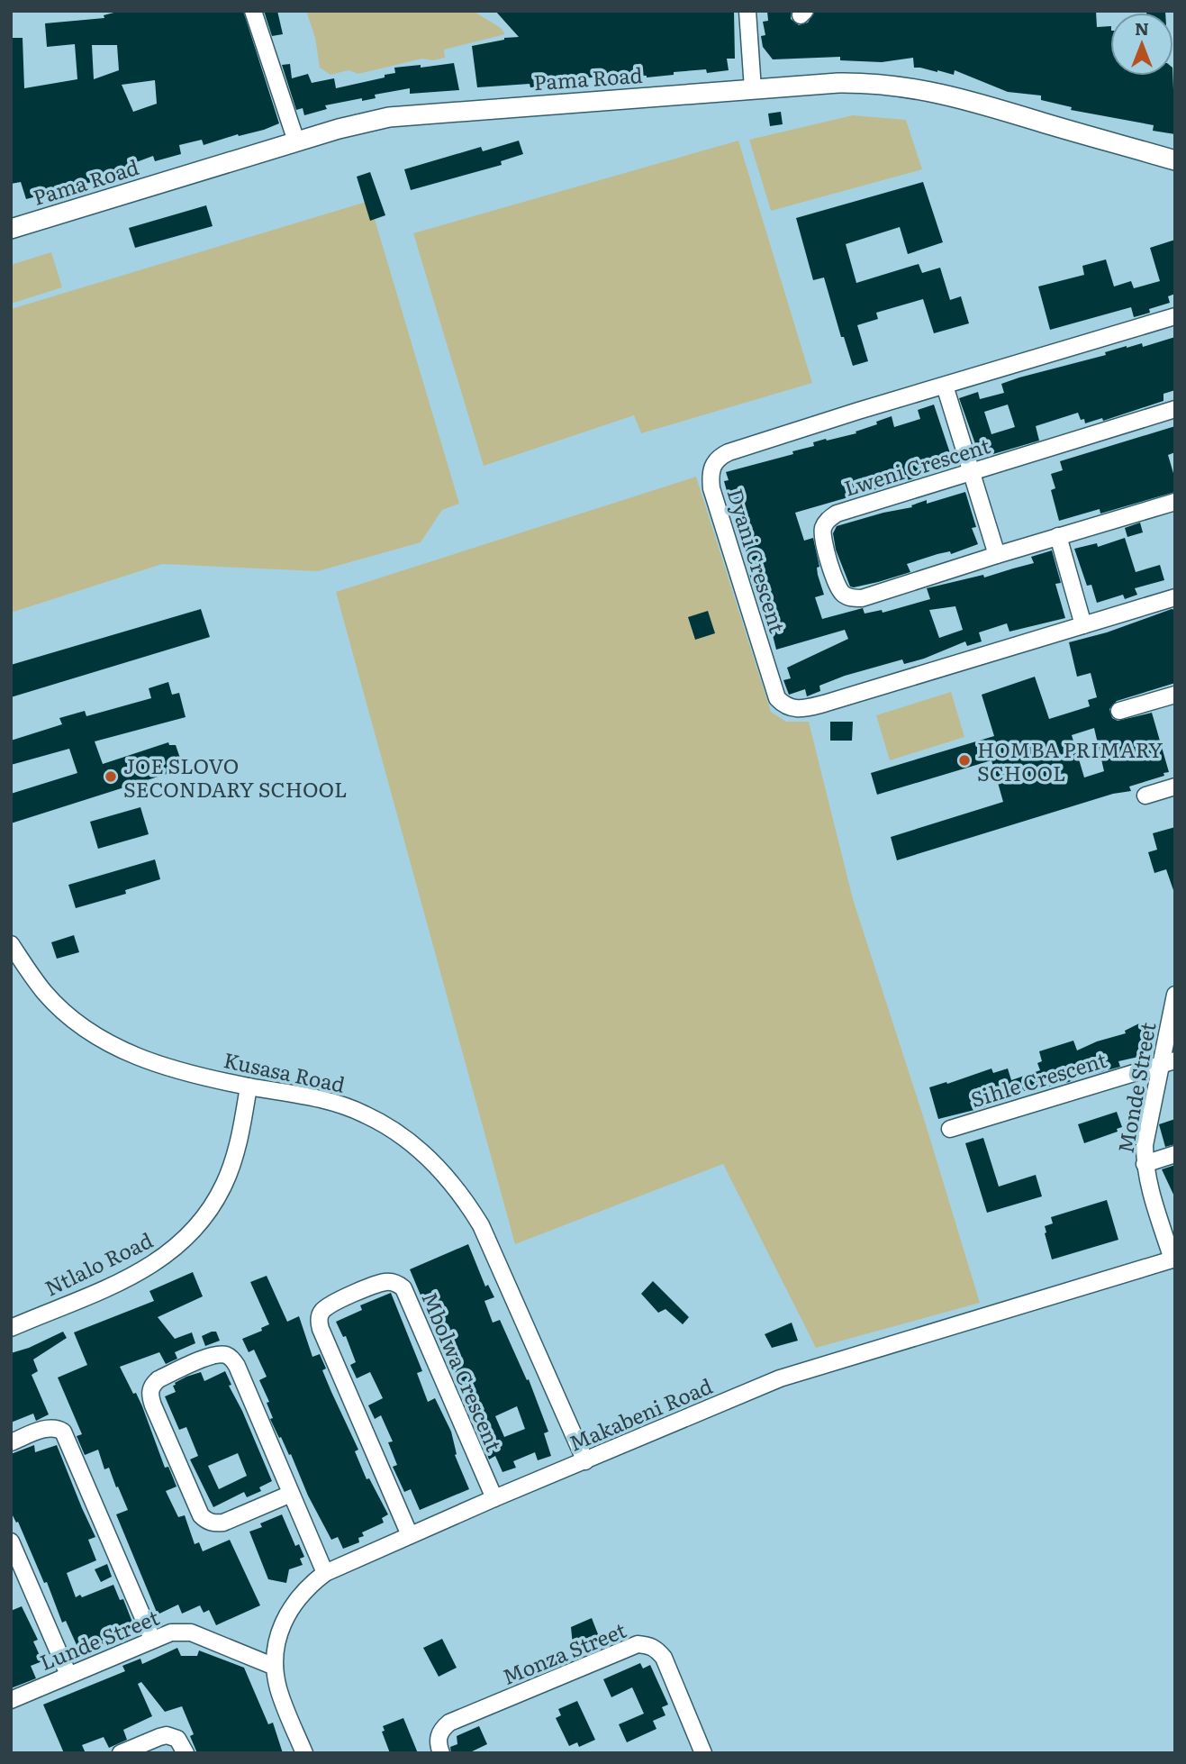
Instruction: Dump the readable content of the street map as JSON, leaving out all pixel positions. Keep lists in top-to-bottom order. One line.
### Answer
{"streets":{"street":["Pama Road","Lweni Crescent","Dyani Crescent","Kusasa Road","Sihle Crescent","Monde Street","Ntlalo Road","Mbolwa Crescent","Makabeni Road","Lunde Street","Monza Street"]},"crossings":[["Kusasa Road","Ntlalo Road"],["Kusasa Road","Makabeni Road"],["Sihle Crescent","Monde Street"],["Monde Street","Makabeni Road"],["Mbolwa Crescent","Makabeni Road"],["Makabeni Road","Lunde Street"]],"places":["HOMBA PRIMARY SCHOOL","JOE SLOVO SECONDARY SCHOOL"],"north":"top"}
